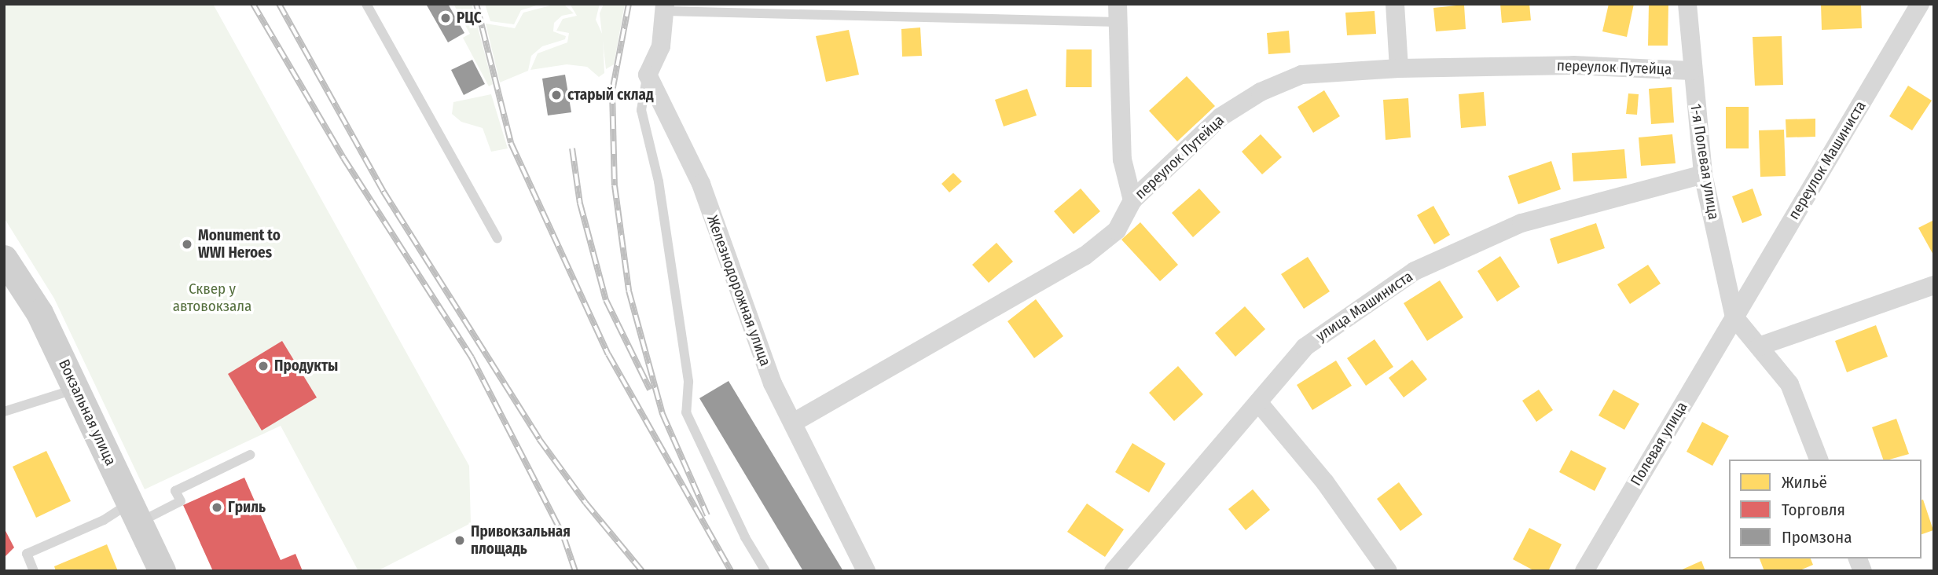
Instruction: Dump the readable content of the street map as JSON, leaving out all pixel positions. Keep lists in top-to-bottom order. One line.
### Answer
{"streets":{"main road":["Вокзальная улица"],"street":["переулок Путейца","переулок Машиниста","1-я Полевая улица","Железнодорожная улица","улица Машиниста","Полевая улица"]},"crossings":[["переулок Путейца","1-я Полевая улица"],["переулок Путейца","Железнодорожная улица"],["переулок Машиниста","1-я Полевая улица"],["переулок Машиниста","Полевая улица"],["1-я Полевая улица","улица Машиниста"],["1-я Полевая улица","Полевая улица"]],"parks":["Сквер у автовокзала"],"places":["РЦС","старый склад","Monument to WWI Heroes","Продукты","Гриль","Привокзальная площадь"],"legend":["Жильё","Торговля","Промзона"]}
